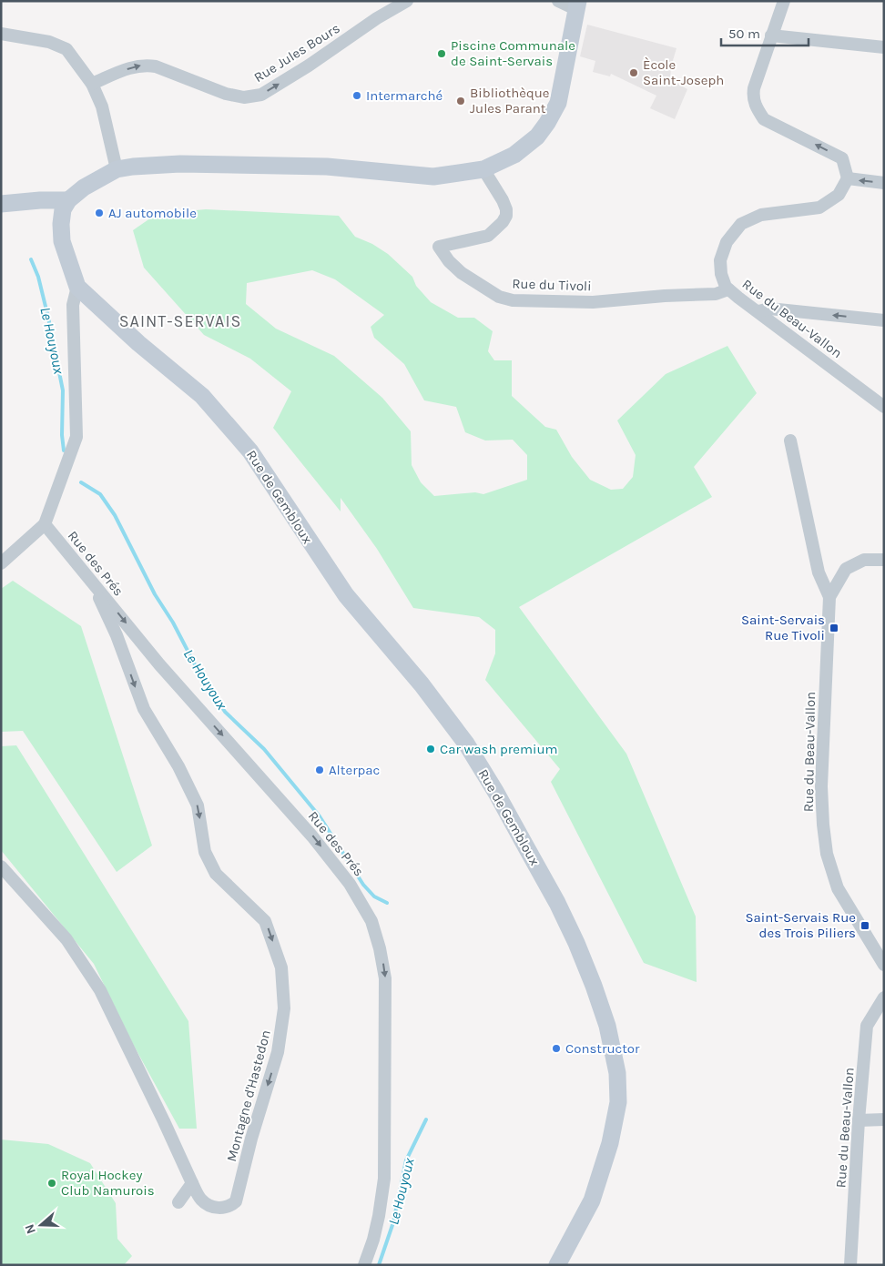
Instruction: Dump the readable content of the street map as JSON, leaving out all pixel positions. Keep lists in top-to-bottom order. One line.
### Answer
{"streets":{"main road":["Rue de Gembloux"],"street":["Rue Jules Bours","Rue du Tivoli","Rue du Beau-Vallon","Rue des Prés","Montagne d'Hastedon"]},"crossings":[["Rue du Tivoli","Rue du Beau-Vallon"],["Rue des Prés","Montagne d'Hastedon"]],"one_way":["Rue Jules Bours","Rue des Prés","Montagne d'Hastedon"],"districts":["SAINT-SERVAIS"],"water":["Le Houyoux"],"places":{"other":["Piscine Communale de Saint-Servais","Ècole Saint-Joseph","Intermarché","Bibliothèque Jules Parant","AJ automobile","Car wash premium","Alterpac","Constructor","Royal Hockey Club Namurois"],"transit":["Saint-Servais Rue Tivoli","Saint-Servais Rue des Trois Piliers"]},"scale_bar":"50 m","north":"left"}
